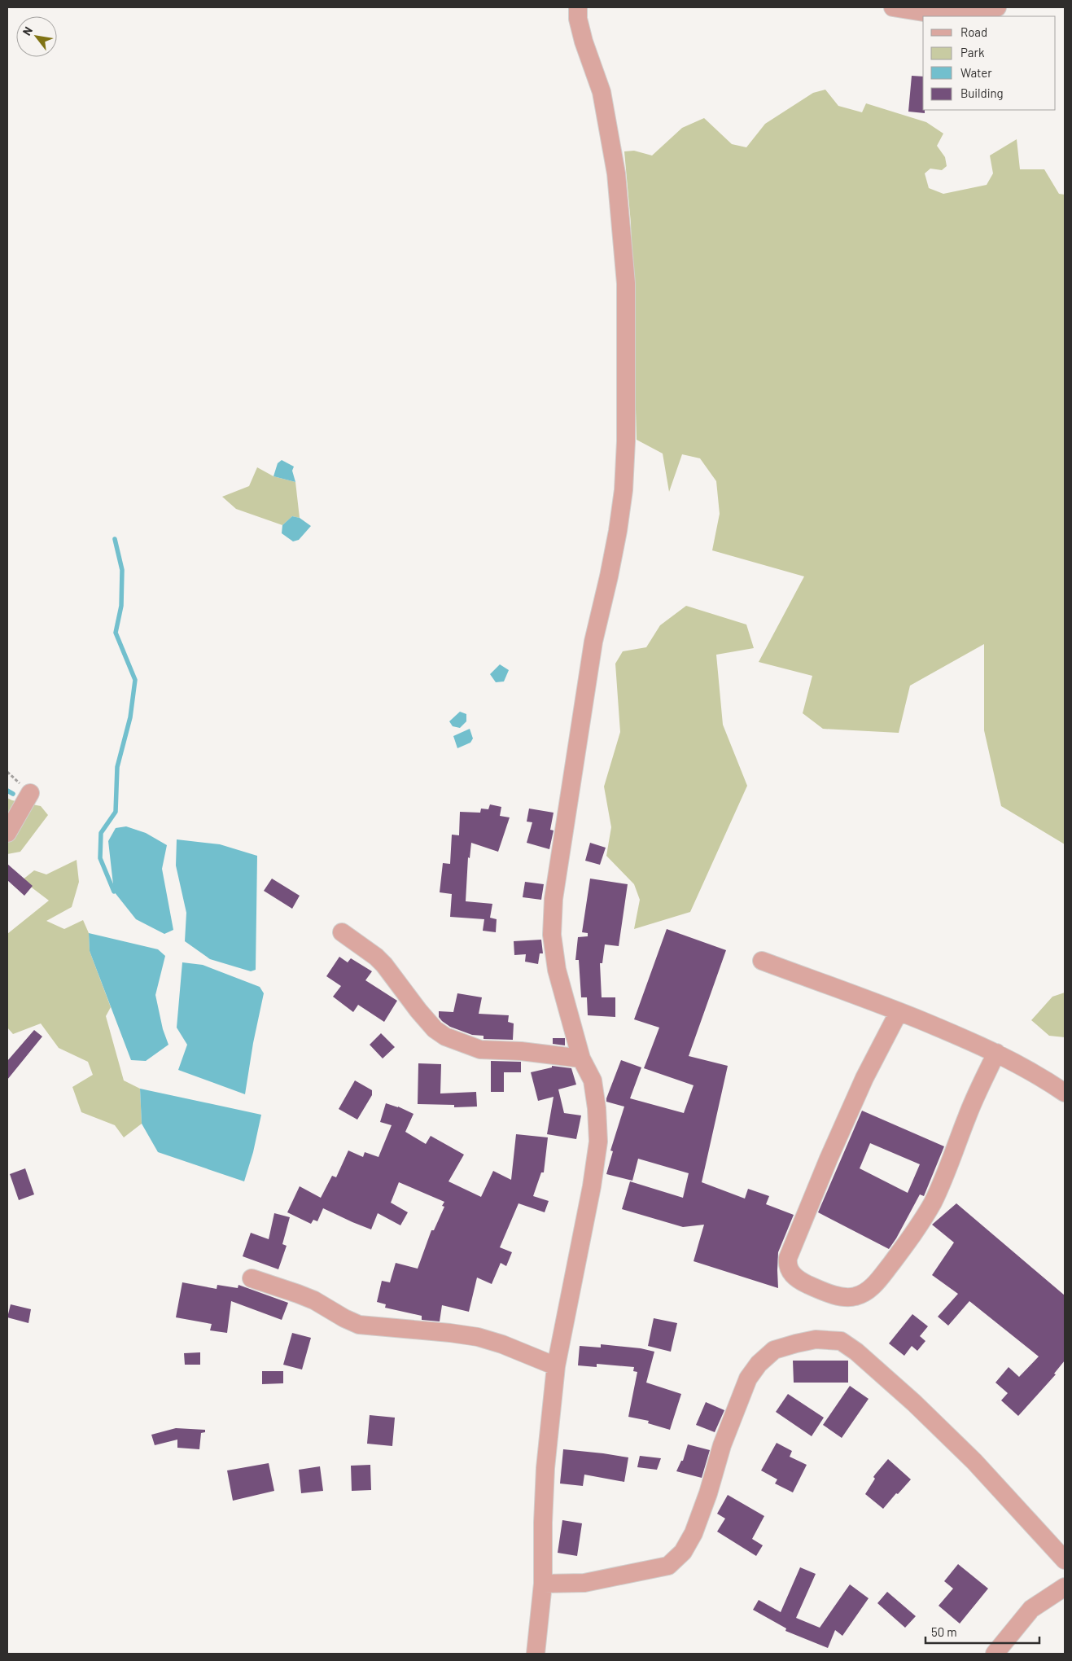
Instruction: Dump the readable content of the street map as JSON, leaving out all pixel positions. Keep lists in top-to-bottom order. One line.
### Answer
{"legend":["Road","Park","Water","Building"],"scale_bar":"50 m","north":"top left"}
